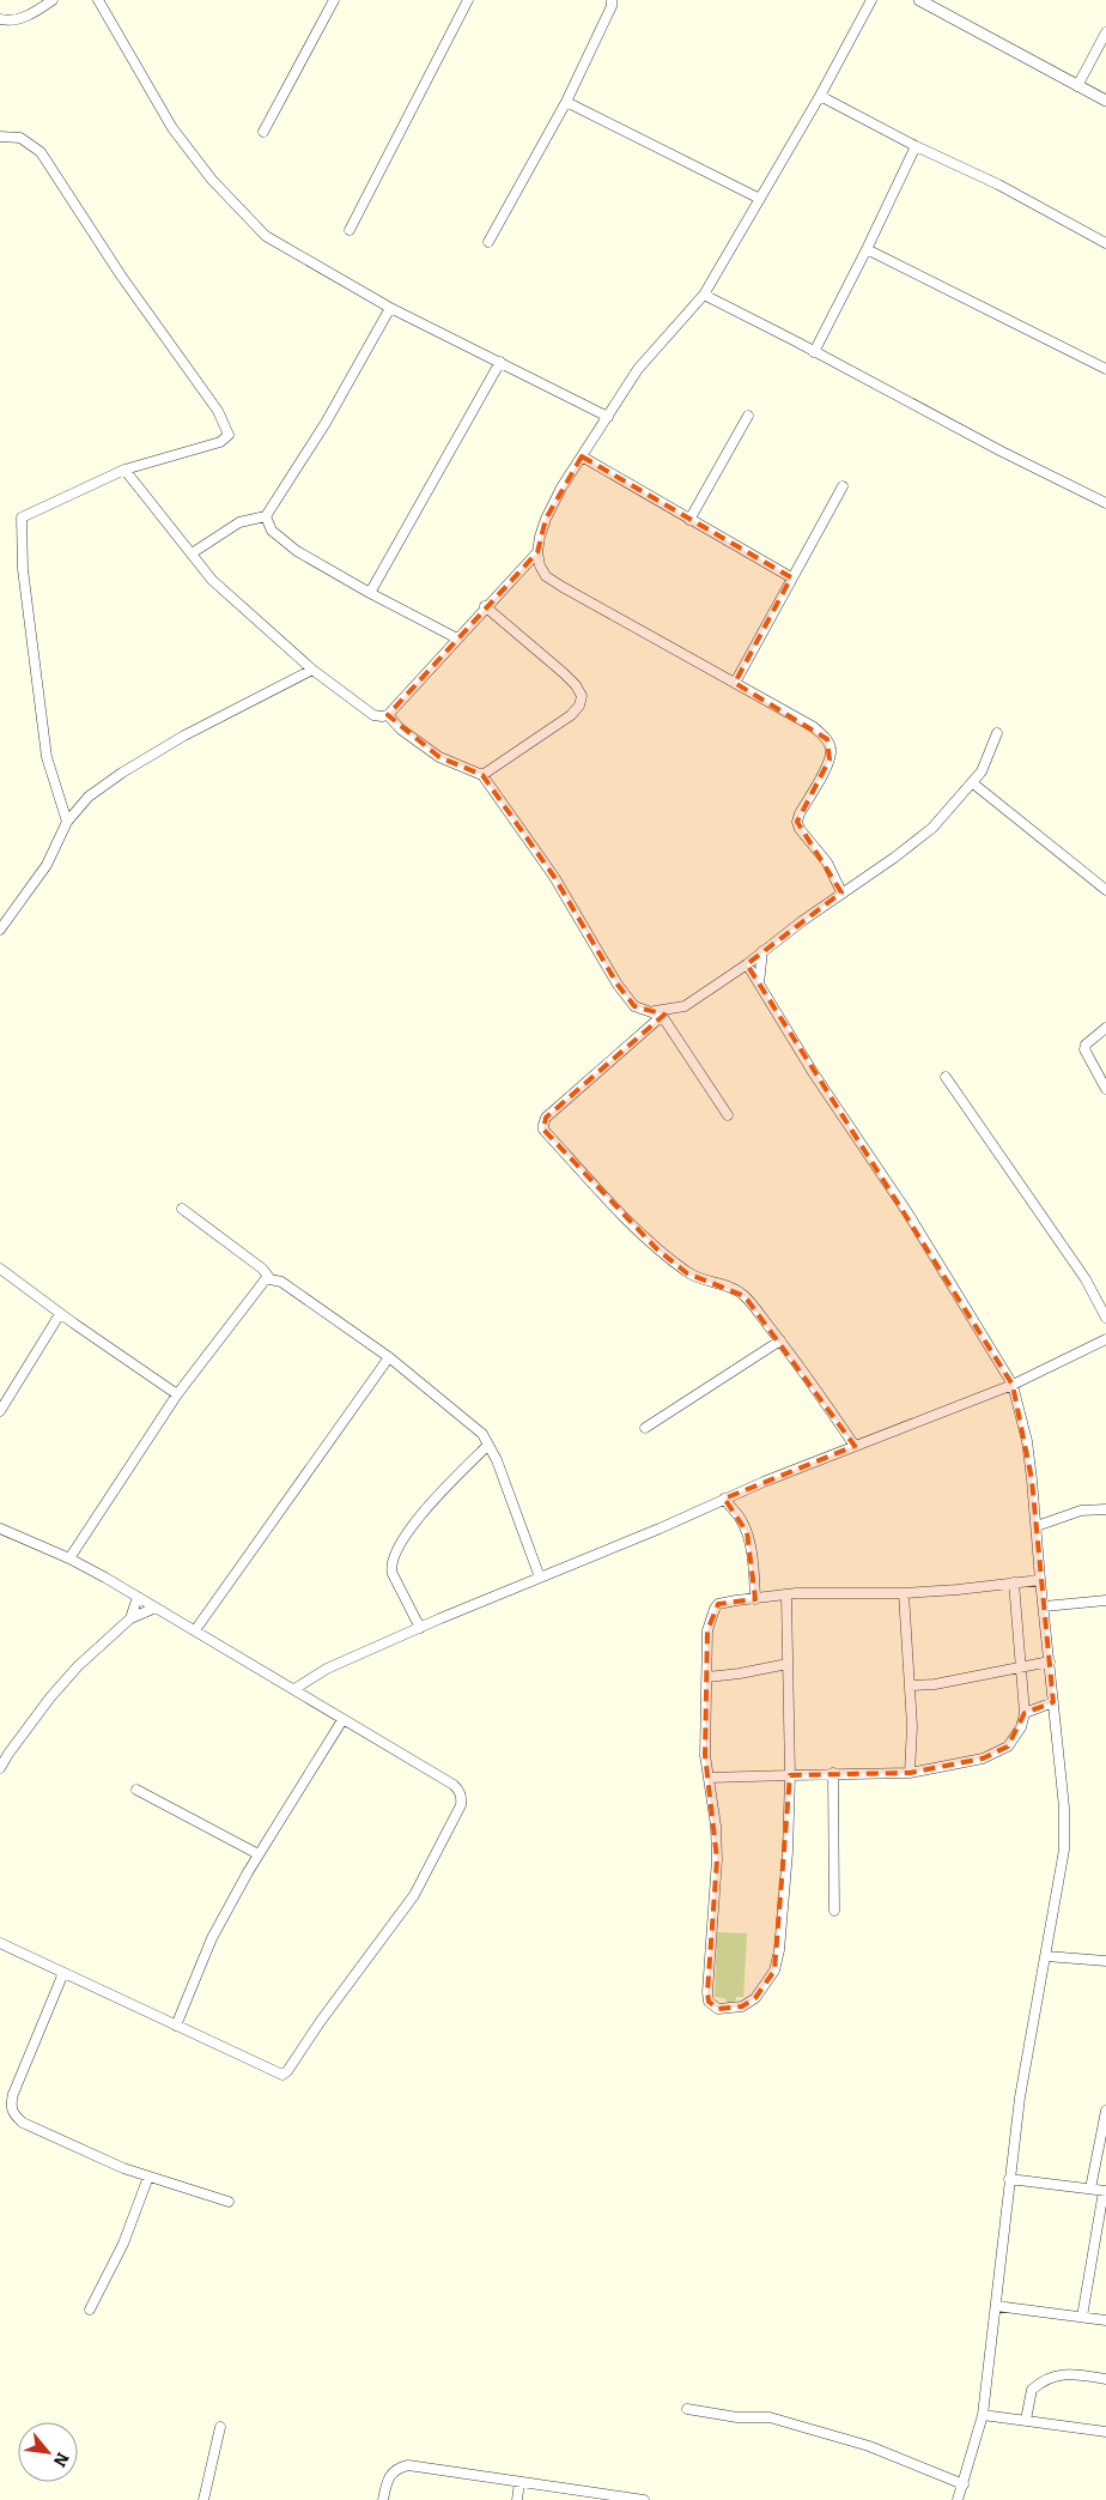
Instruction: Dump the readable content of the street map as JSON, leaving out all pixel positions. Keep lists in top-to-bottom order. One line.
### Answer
{"north":"bottom right"}
